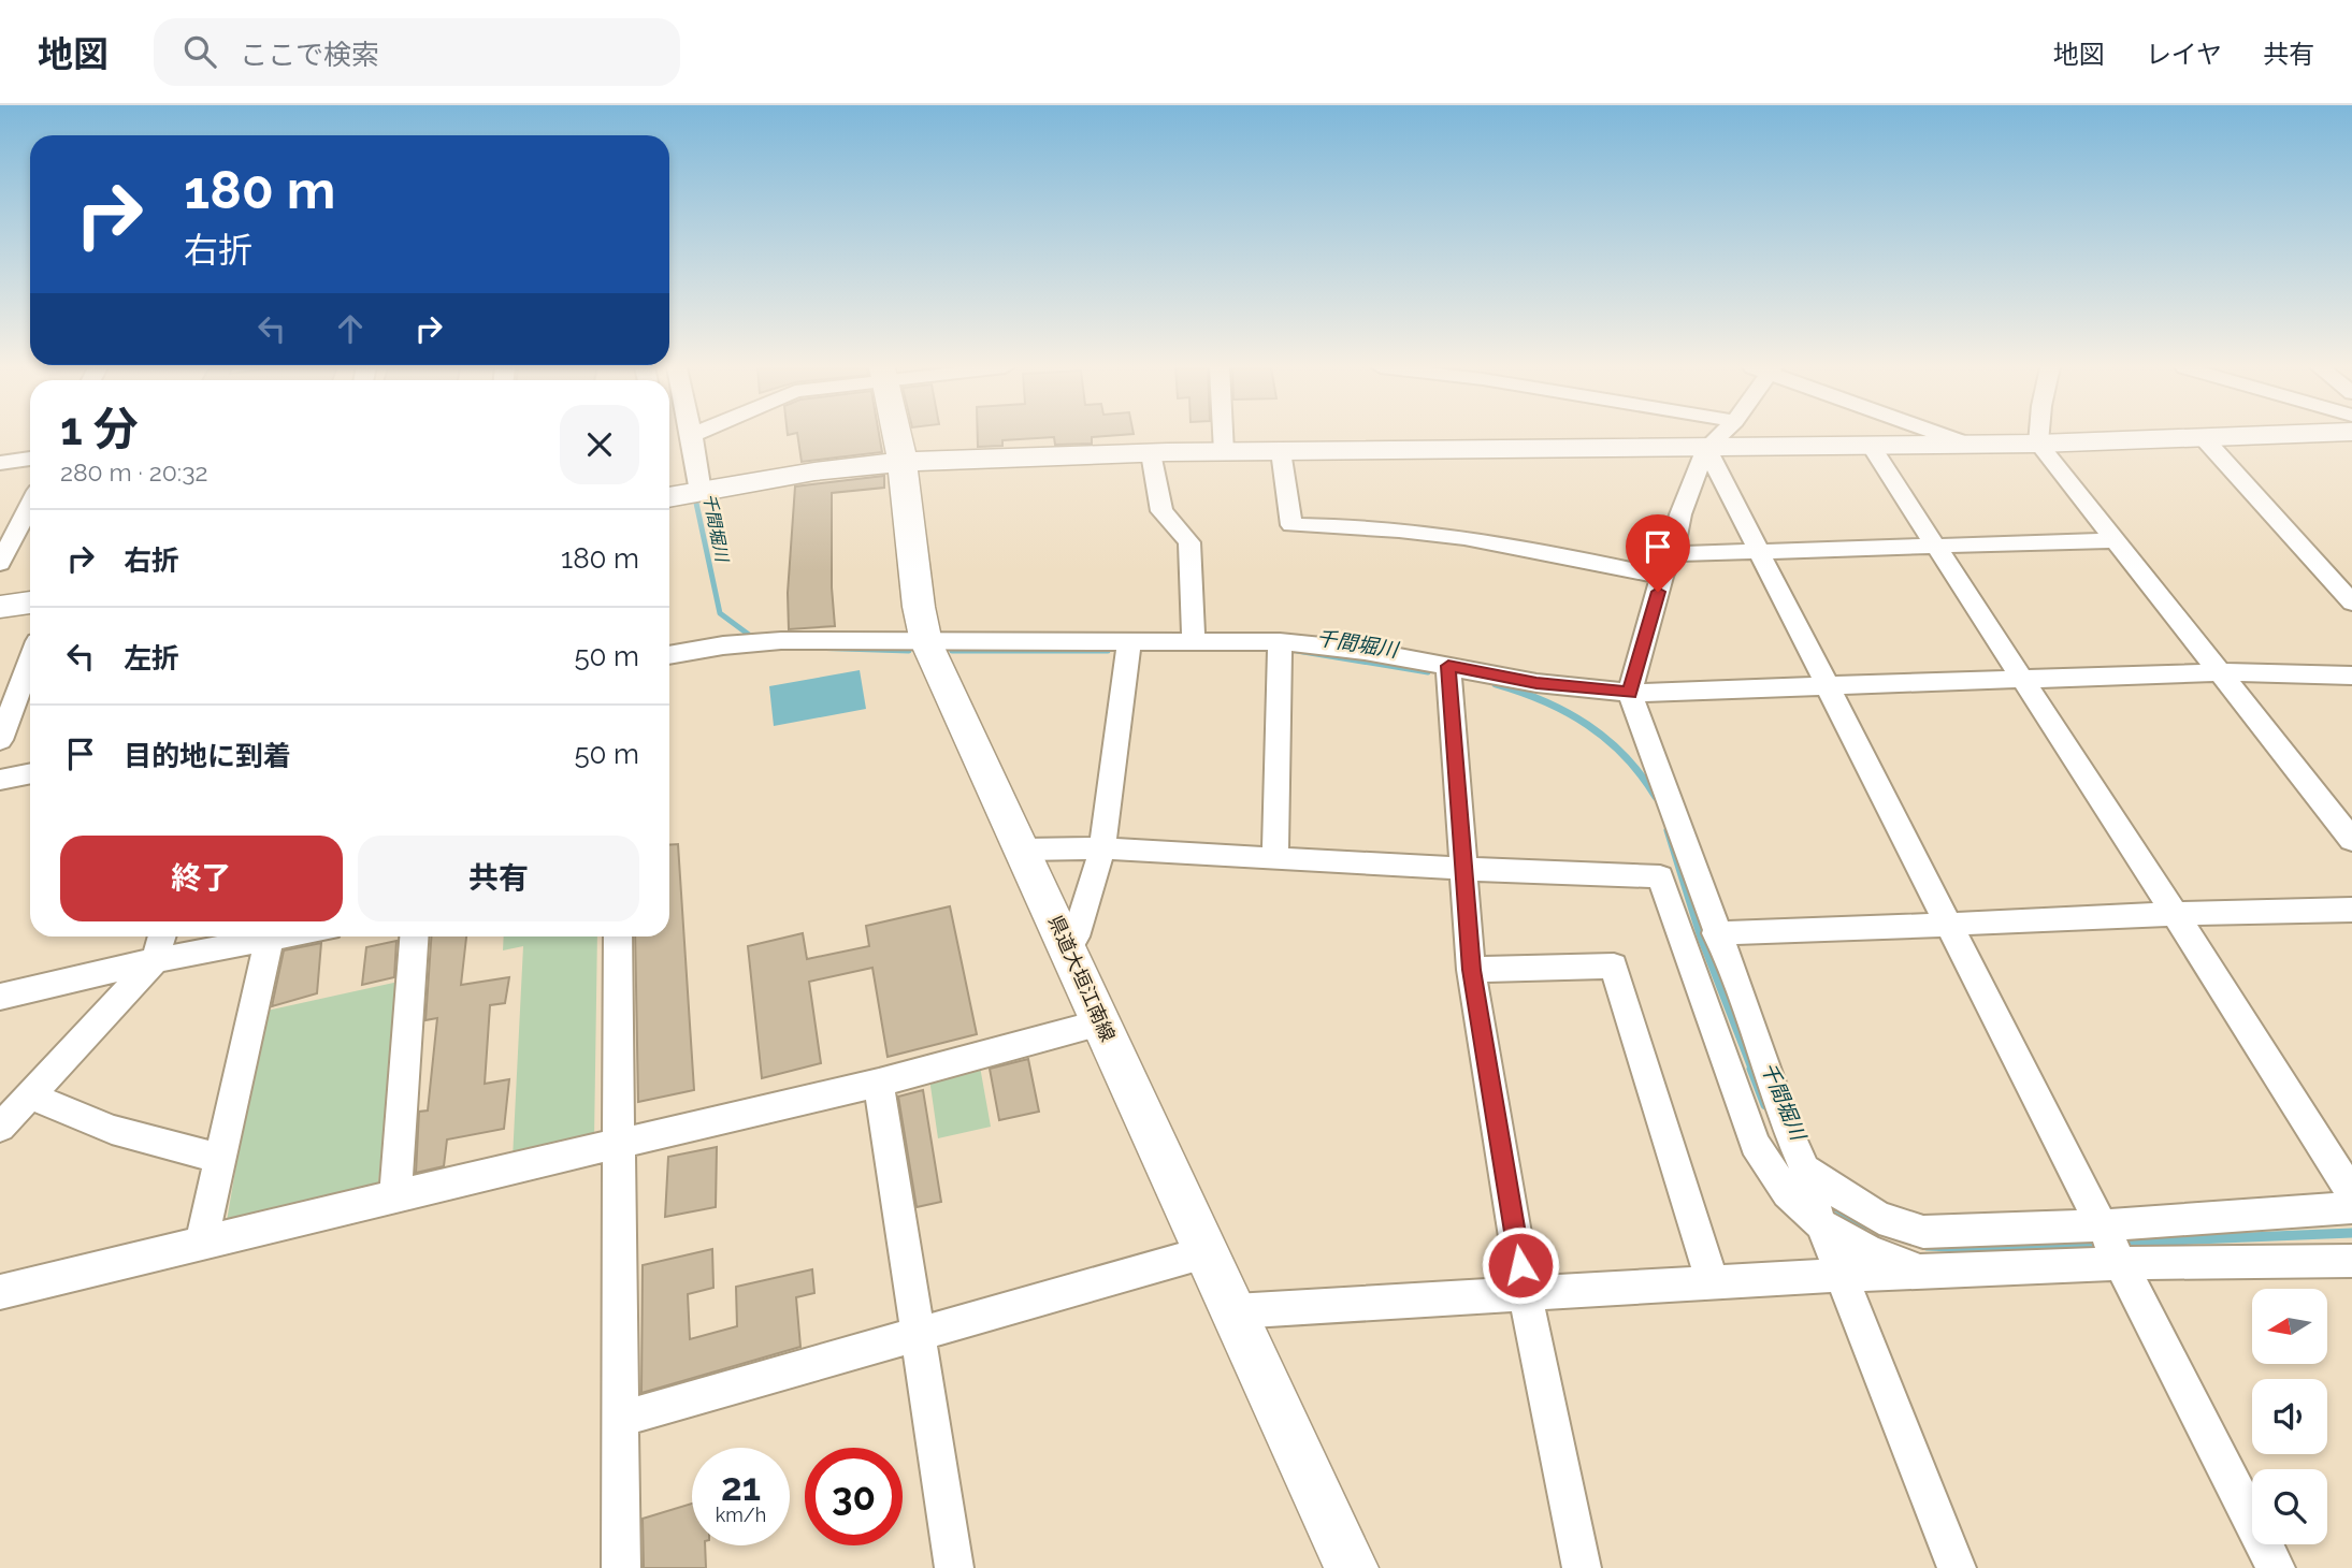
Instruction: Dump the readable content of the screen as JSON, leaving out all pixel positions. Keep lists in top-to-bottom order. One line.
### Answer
{"streets":{"main road":["県道大垣江南線"]},"water":["千間堀川"],"north":"left","page":{"header":"地図","search":"ここで検索","nav":["地図","レイヤ","共有"],"turn":["180 m","右折"],"heading":["1 分","280 m · 20:32"],"list":[{"name":"右折","value":"180 m"},{"name":"左折","value":"50 m"},{"name":"目的地に到着","value":"50 m"}],"buttons":["終了","共有"],"speed":"21 km/h","limit":"30"}}
